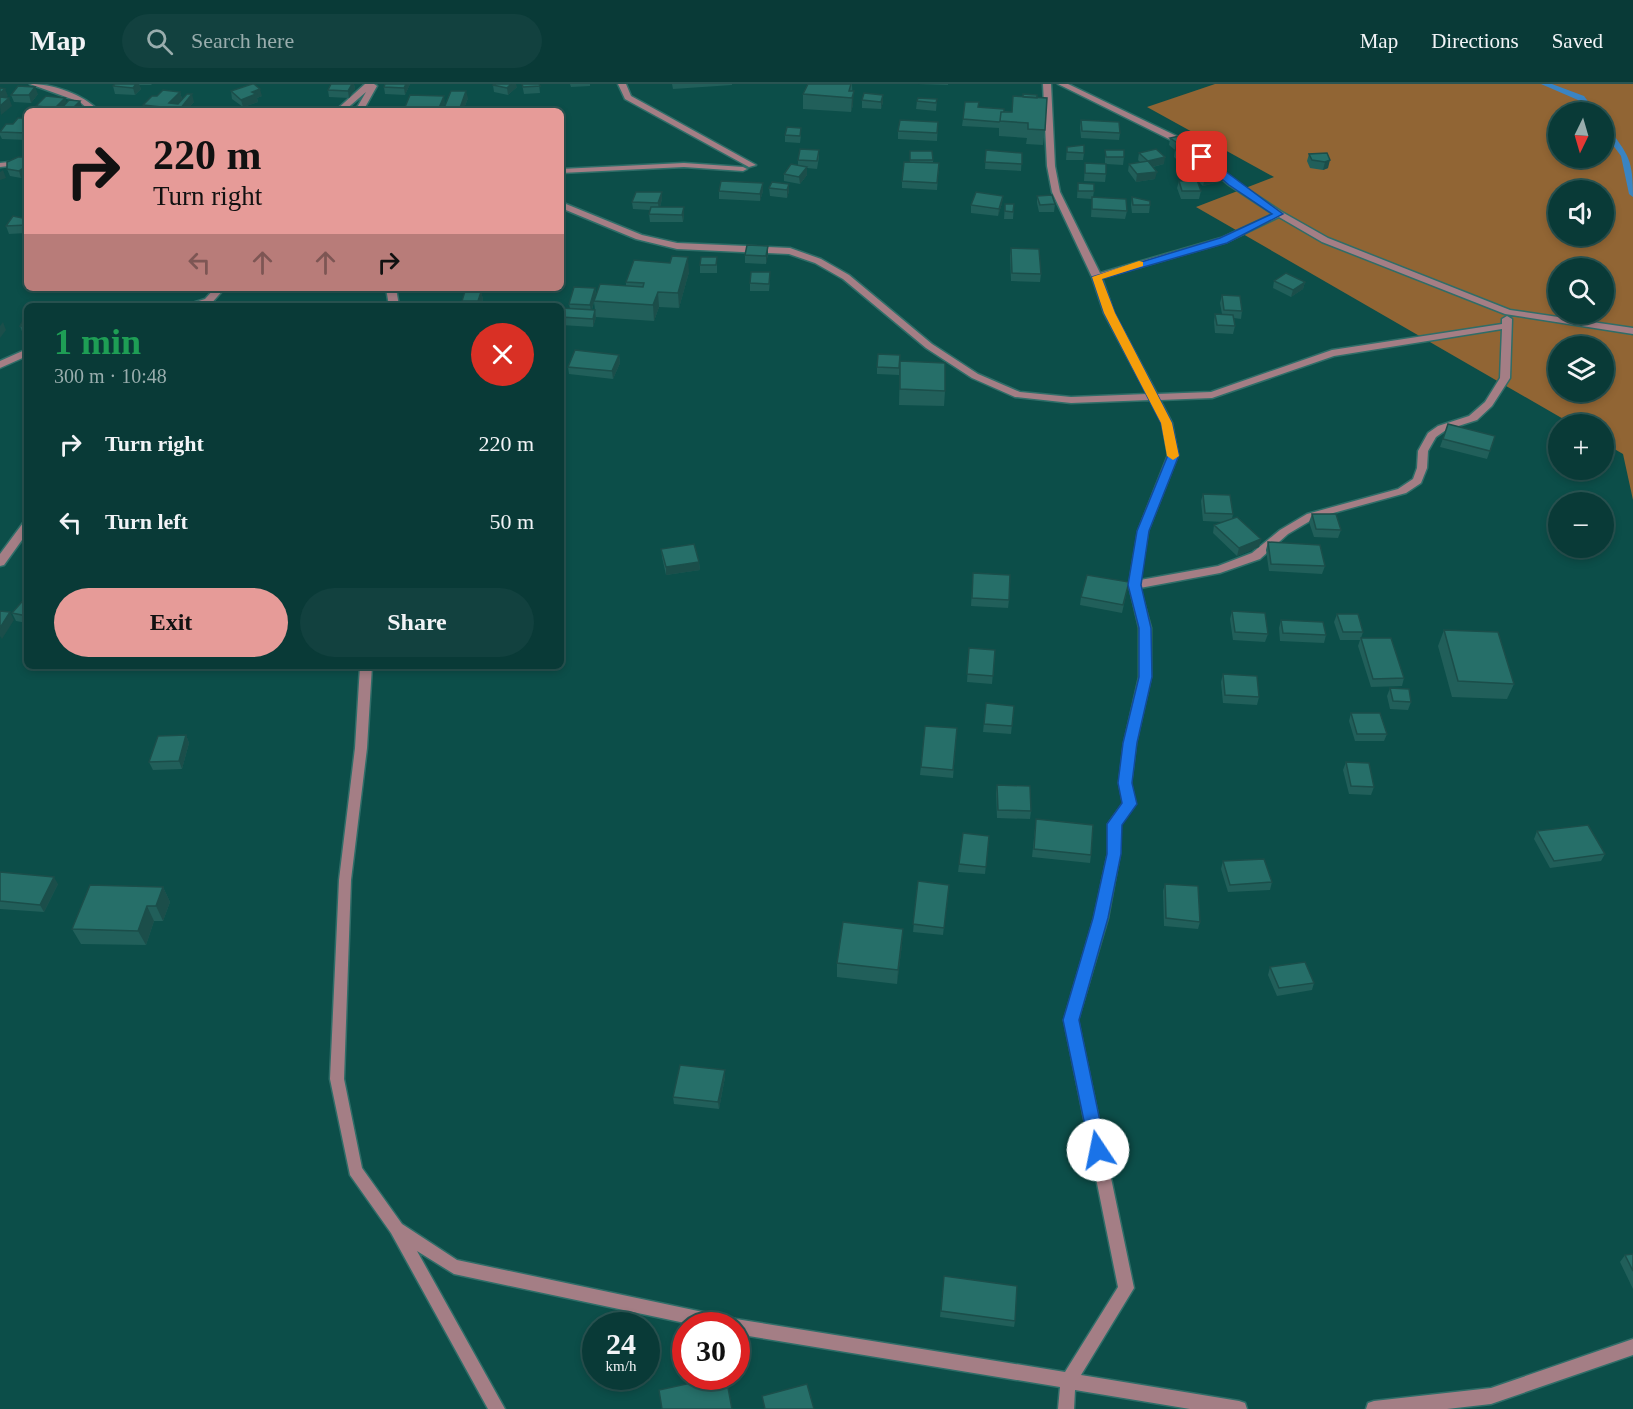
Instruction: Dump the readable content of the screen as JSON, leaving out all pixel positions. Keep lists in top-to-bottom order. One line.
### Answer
{"north":"bottom","page":{"header":"Map","search":"Search here","nav":["Map","Directions","Saved"],"map_buttons":["+","−"],"turn":["220 m","Turn right"],"heading":["1 min","300 m · 10:48"],"list":[{"name":"Turn right","value":"220 m"},{"name":"Turn left","value":"50 m"}],"buttons":["Exit","Share"],"speed":"24 km/h","limit":"30"}}
